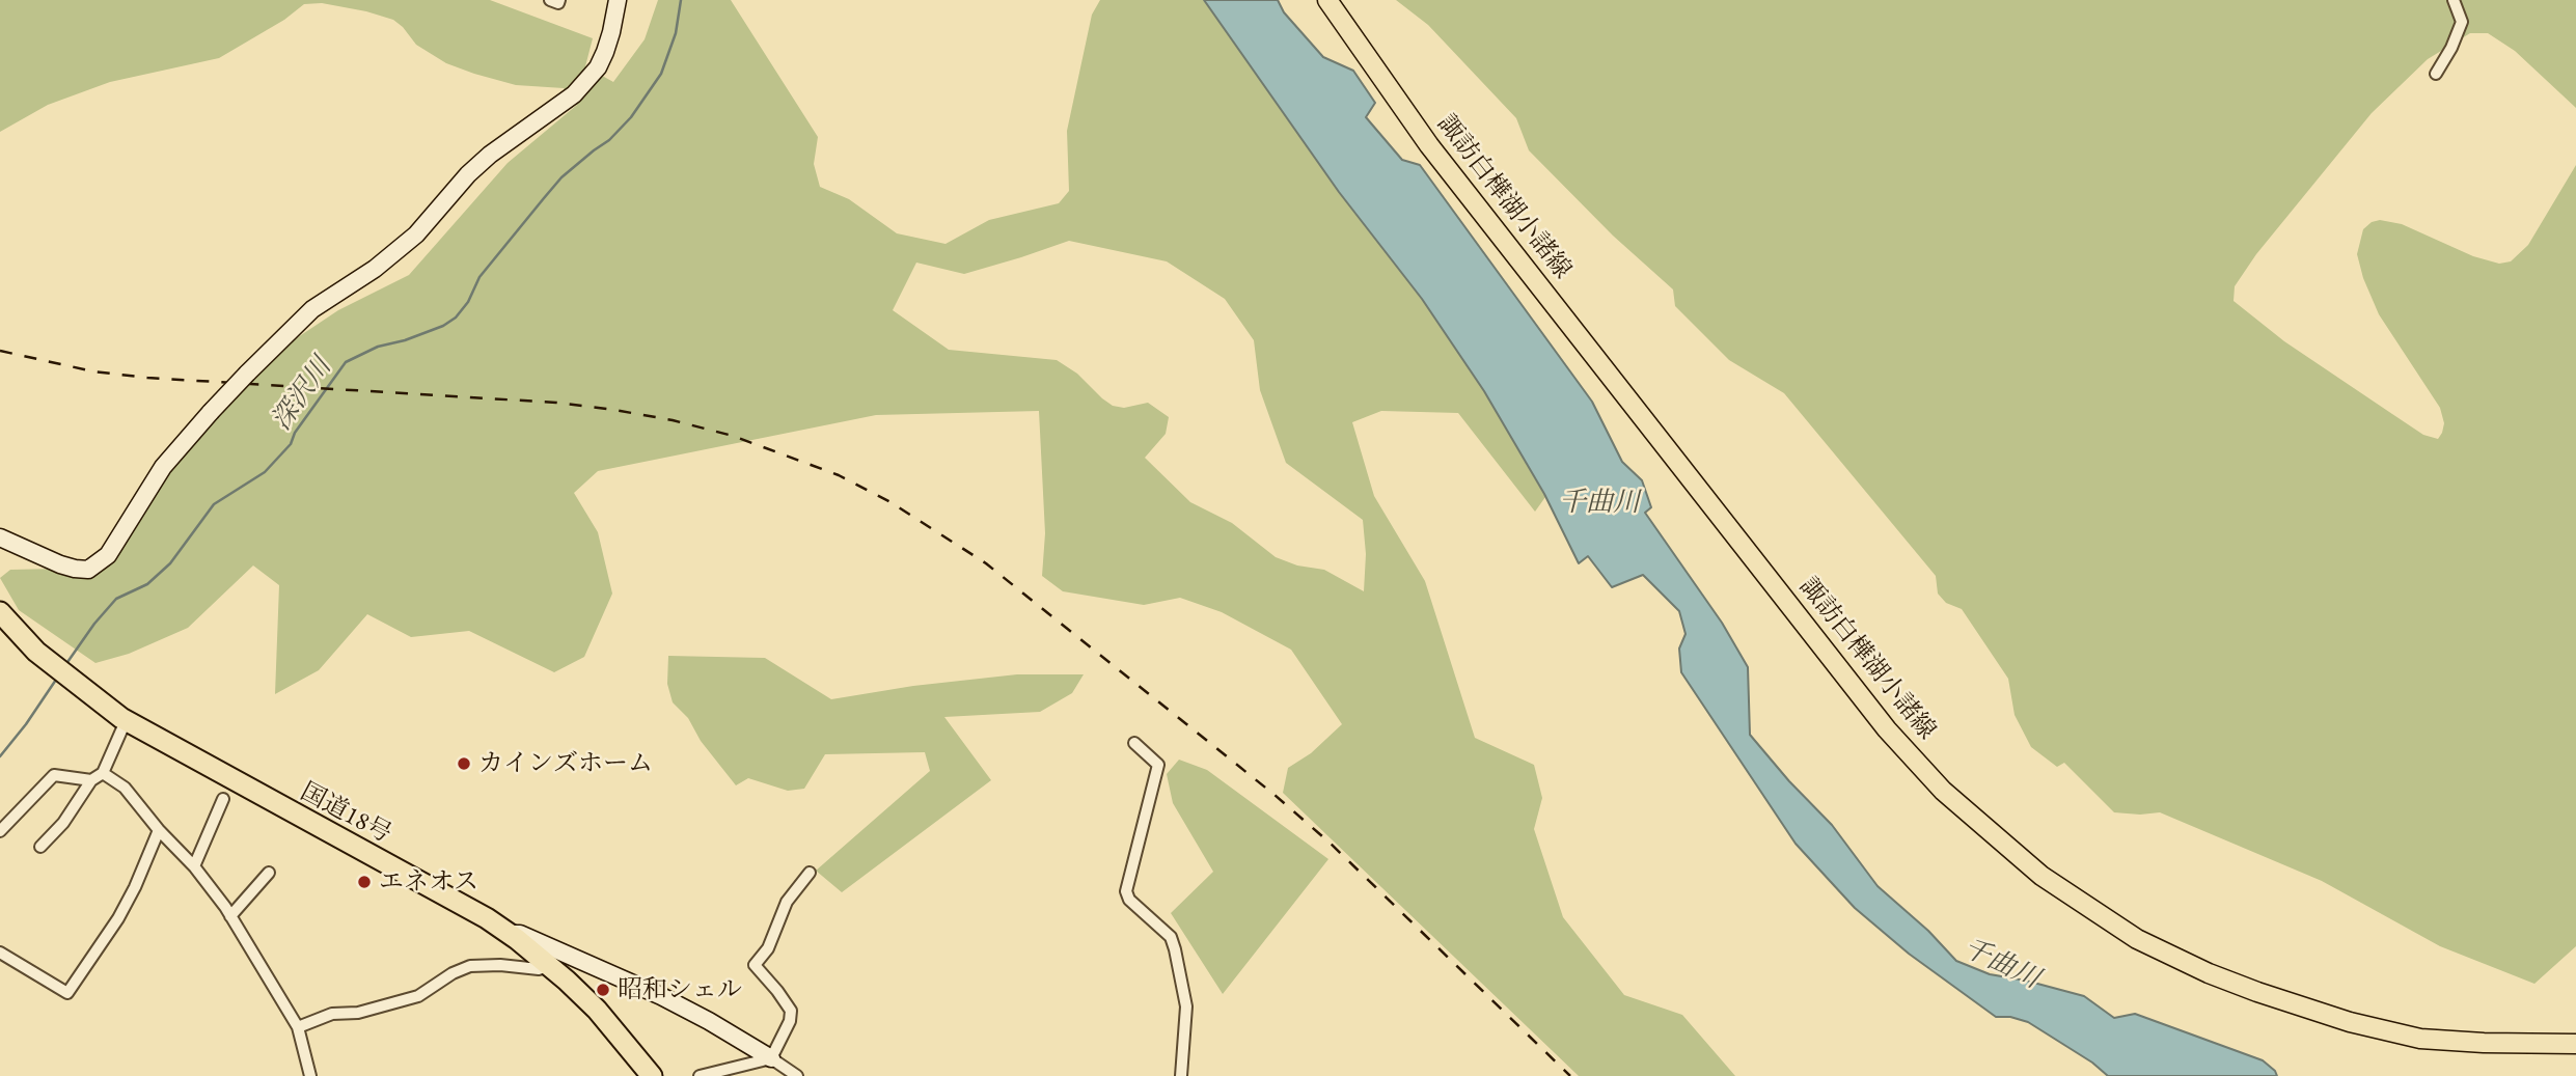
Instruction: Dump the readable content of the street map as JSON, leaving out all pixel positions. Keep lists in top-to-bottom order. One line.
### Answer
{"streets":{"highway":["国道18号"],"main road":["諏訪白樺湖小諸線"]},"water":["深沢川","千曲川"],"places":["カインズホーム","エネオス","昭和シェル"]}
